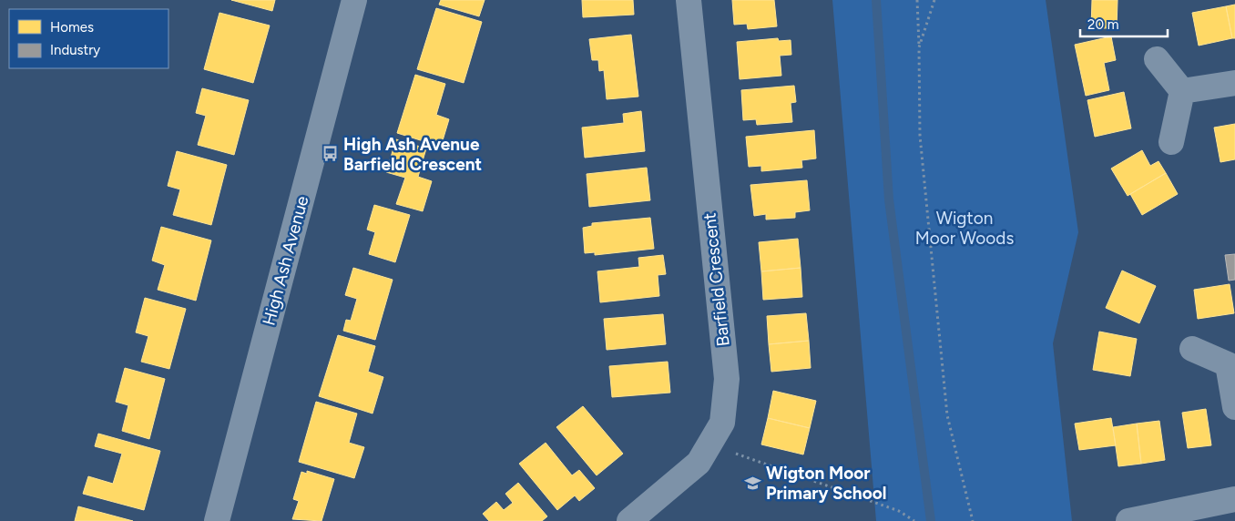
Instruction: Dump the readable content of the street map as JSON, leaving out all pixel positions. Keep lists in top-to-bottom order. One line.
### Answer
{"streets":{"street":["High Ash Avenue","Barfield Crescent"]},"parks":["Wigton Moor Woods"],"places":{"bus stop":["High Ash Avenue Barfield Crescent"],"school or university":["Wigton Moor Primary School"]},"legend":["Homes","Industry"],"scale_bar":"20 m"}
